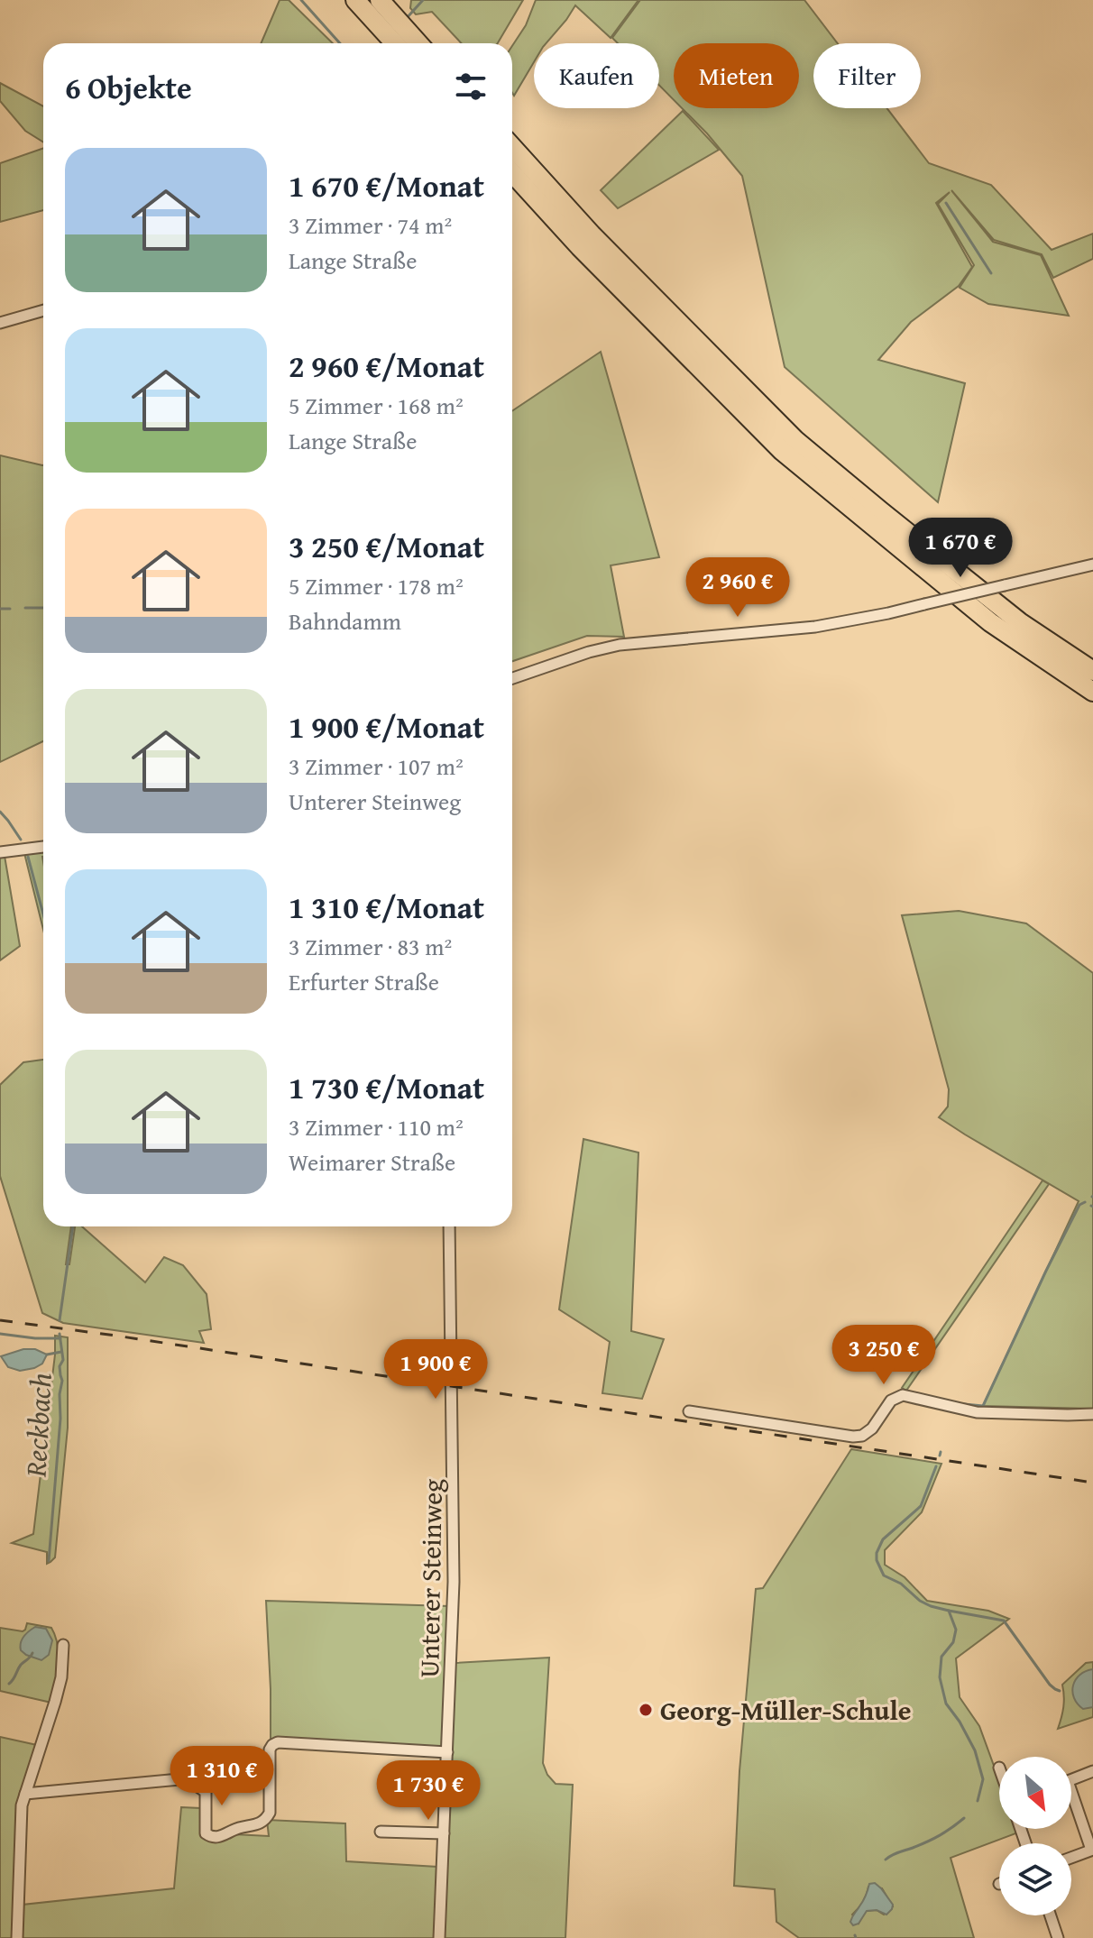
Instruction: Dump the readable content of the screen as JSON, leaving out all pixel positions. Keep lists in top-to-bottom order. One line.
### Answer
{"streets":{"street":["Unterer Steinweg"]},"water":["Reckbach"],"places":["Georg-Müller-Schule"],"north":"bottom right","page":{"chip":["Kaufen","Mieten","Filter"],"heading":"6 Objekte","list":[{"name":"1 670 €/Monat","note":"3 Zimmer · 74 m² · Lange Straße"},{"name":"2 960 €/Monat","note":"5 Zimmer · 168 m² · Lange Straße"},{"name":"3 250 €/Monat","note":"5 Zimmer · 178 m² · Bahndamm"},{"name":"1 900 €/Monat","note":"3 Zimmer · 107 m² · Unterer Steinweg"},{"name":"1 310 €/Monat","note":"3 Zimmer · 83 m² · Erfurter Straße"},{"name":"1 730 €/Monat","note":"3 Zimmer · 110 m² · Weimarer Straße"}],"price":["1 670 €","2 960 €","3 250 €","1 900 €","1 310 €","1 730 €"]}}
